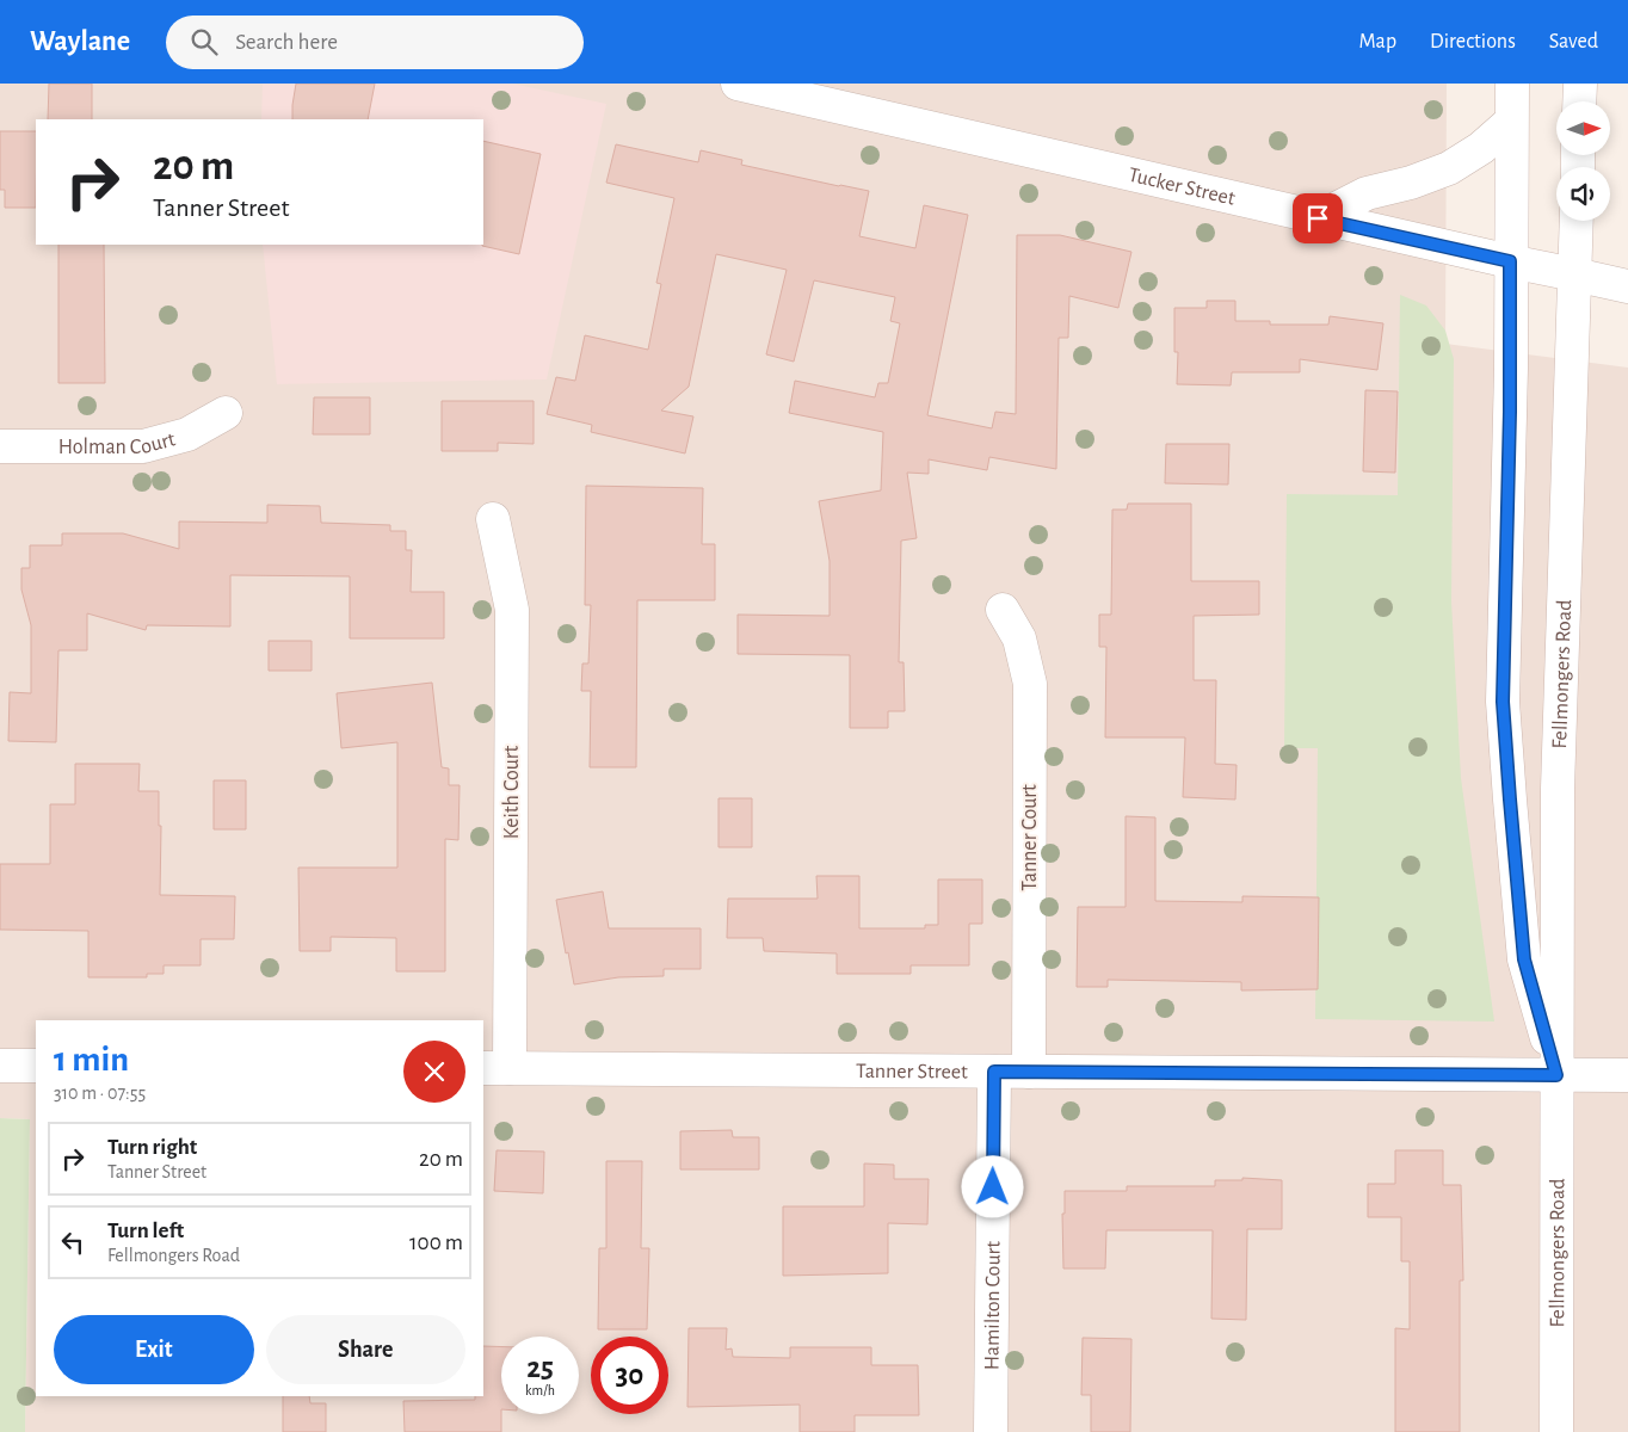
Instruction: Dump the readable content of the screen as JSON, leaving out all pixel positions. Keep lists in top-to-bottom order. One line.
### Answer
{"streets":{"street":["Tucker Street","Holman Court","Fellmongers Road","Keith Court","Tanner Court","Tanner Street","Hamilton Court"]},"crossings":[["Tucker Street","Fellmongers Road"],["Fellmongers Road","Tanner Street"],["Keith Court","Tanner Street"],["Tanner Court","Tanner Street"],["Tanner Street","Hamilton Court"]],"north":"right","page":{"header":"Waylane","search":"Search here","nav":["Map","Directions","Saved"],"turn":["20 m","Tanner Street"],"heading":["1 min","310 m · 07:55"],"list":[{"name":"Turn right","note":"Tanner Street","value":"20 m"},{"name":"Turn left","note":"Fellmongers Road","value":"100 m"}],"buttons":["Exit","Share"],"speed":"25 km/h","limit":"30"}}
